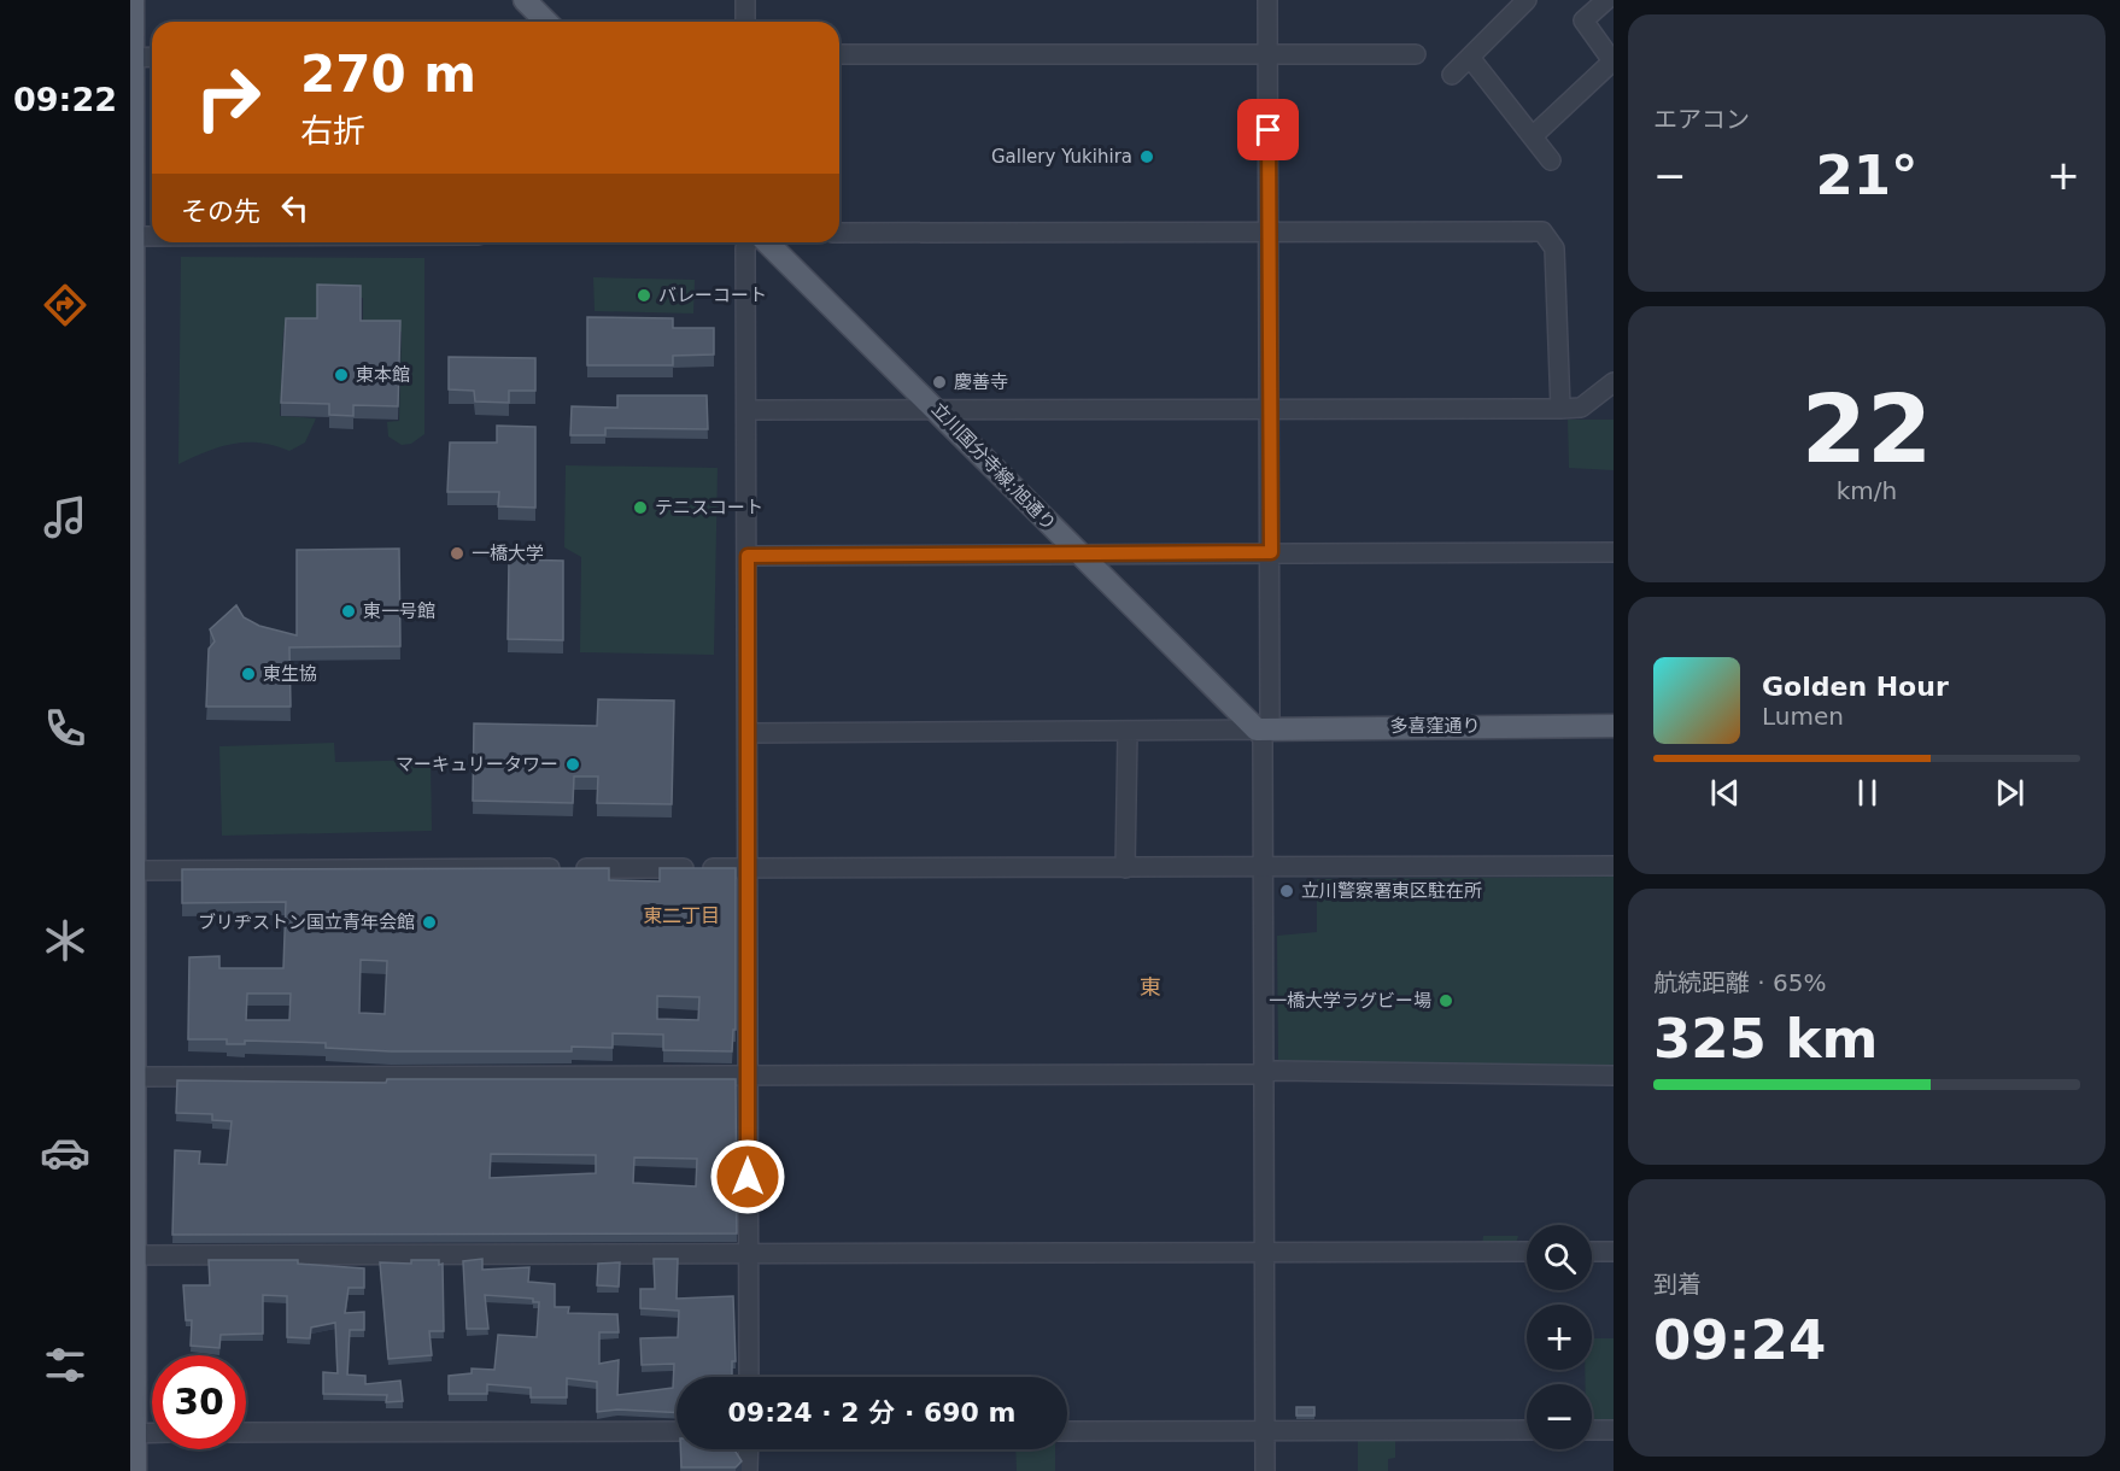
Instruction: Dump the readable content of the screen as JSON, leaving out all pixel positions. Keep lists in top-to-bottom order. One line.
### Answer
{"streets":{"main road":["立川国分寺線;旭通り","多喜窪通り"]},"crossings":[["立川国分寺線;旭通り","多喜窪通り"]],"districts":["東二丁目","東"],"places":["Gallery Yukihira","バレーコート","東本館","慶善寺","テニスコート","一橋大学","東一号館","東生協","マーキュリータワー","立川警察署東区駐在所","ブリヂストン国立青年会館","一橋大学ラグビー場"],"page":{"tabs":"09:22","tile":["エアコン",["22","km/h"],["航続距離 · 65%","325 km"],["到着","09:24"]],"turn":["270 m","右折"],"heat":["−","21°","+"],"then":"その先","song":["Golden Hour","Lumen"],"map_buttons":["+","−"],"limit":"30","trip":"09:24 · 2 分 · 690 m"}}
